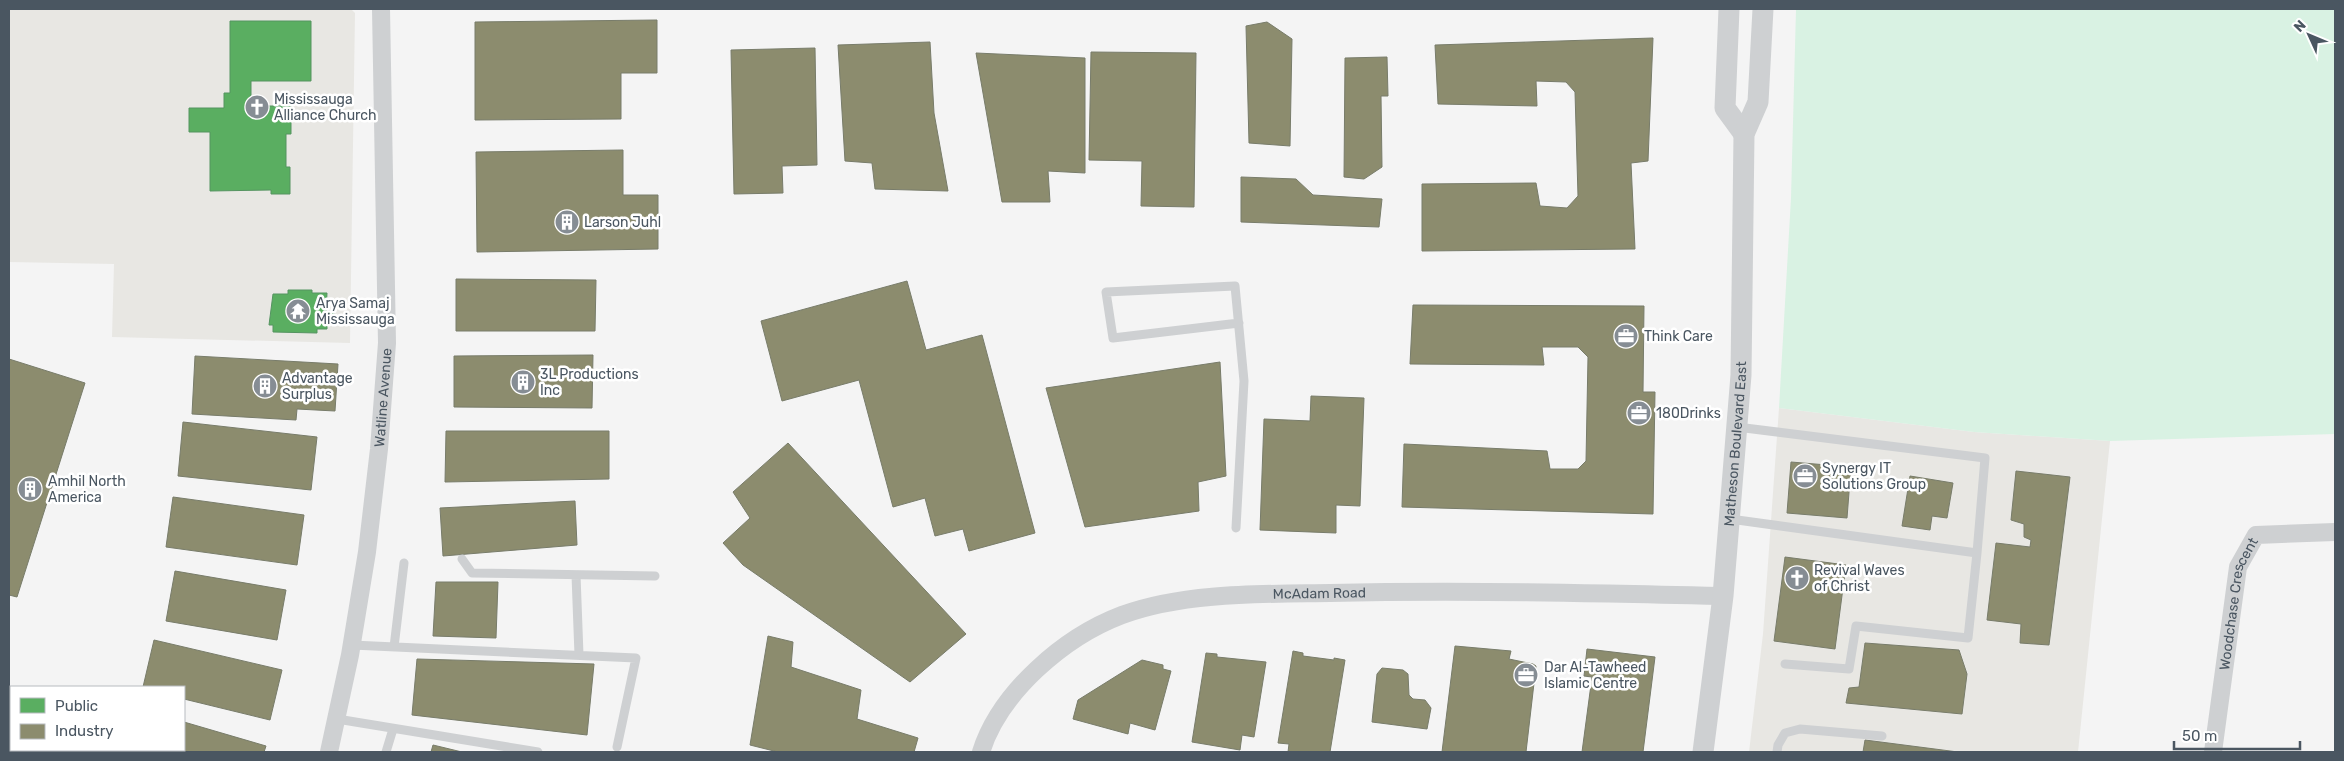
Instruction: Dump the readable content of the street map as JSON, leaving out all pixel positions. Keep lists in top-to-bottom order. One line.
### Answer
{"streets":{"street":["Watline Avenue","Matheson Boulevard East","McAdam Road","Woodchase Crescent"]},"crossings":[["Matheson Boulevard East","McAdam Road"]],"places":{"church":["Mississauga Alliance Church","Revival Waves of Christ"],"building":["Larson Juhl","3L Productions Inc","Advantage Surplus","Amhil North America"],"temple":["Arya Samaj Mississauga"],"office":["Think Care","180Drinks","Synergy IT Solutions Group","Dar Al-Tawheed Islamic Centre"]},"legend":["Public","Industry"],"scale_bar":"50 m","north":"top left"}
